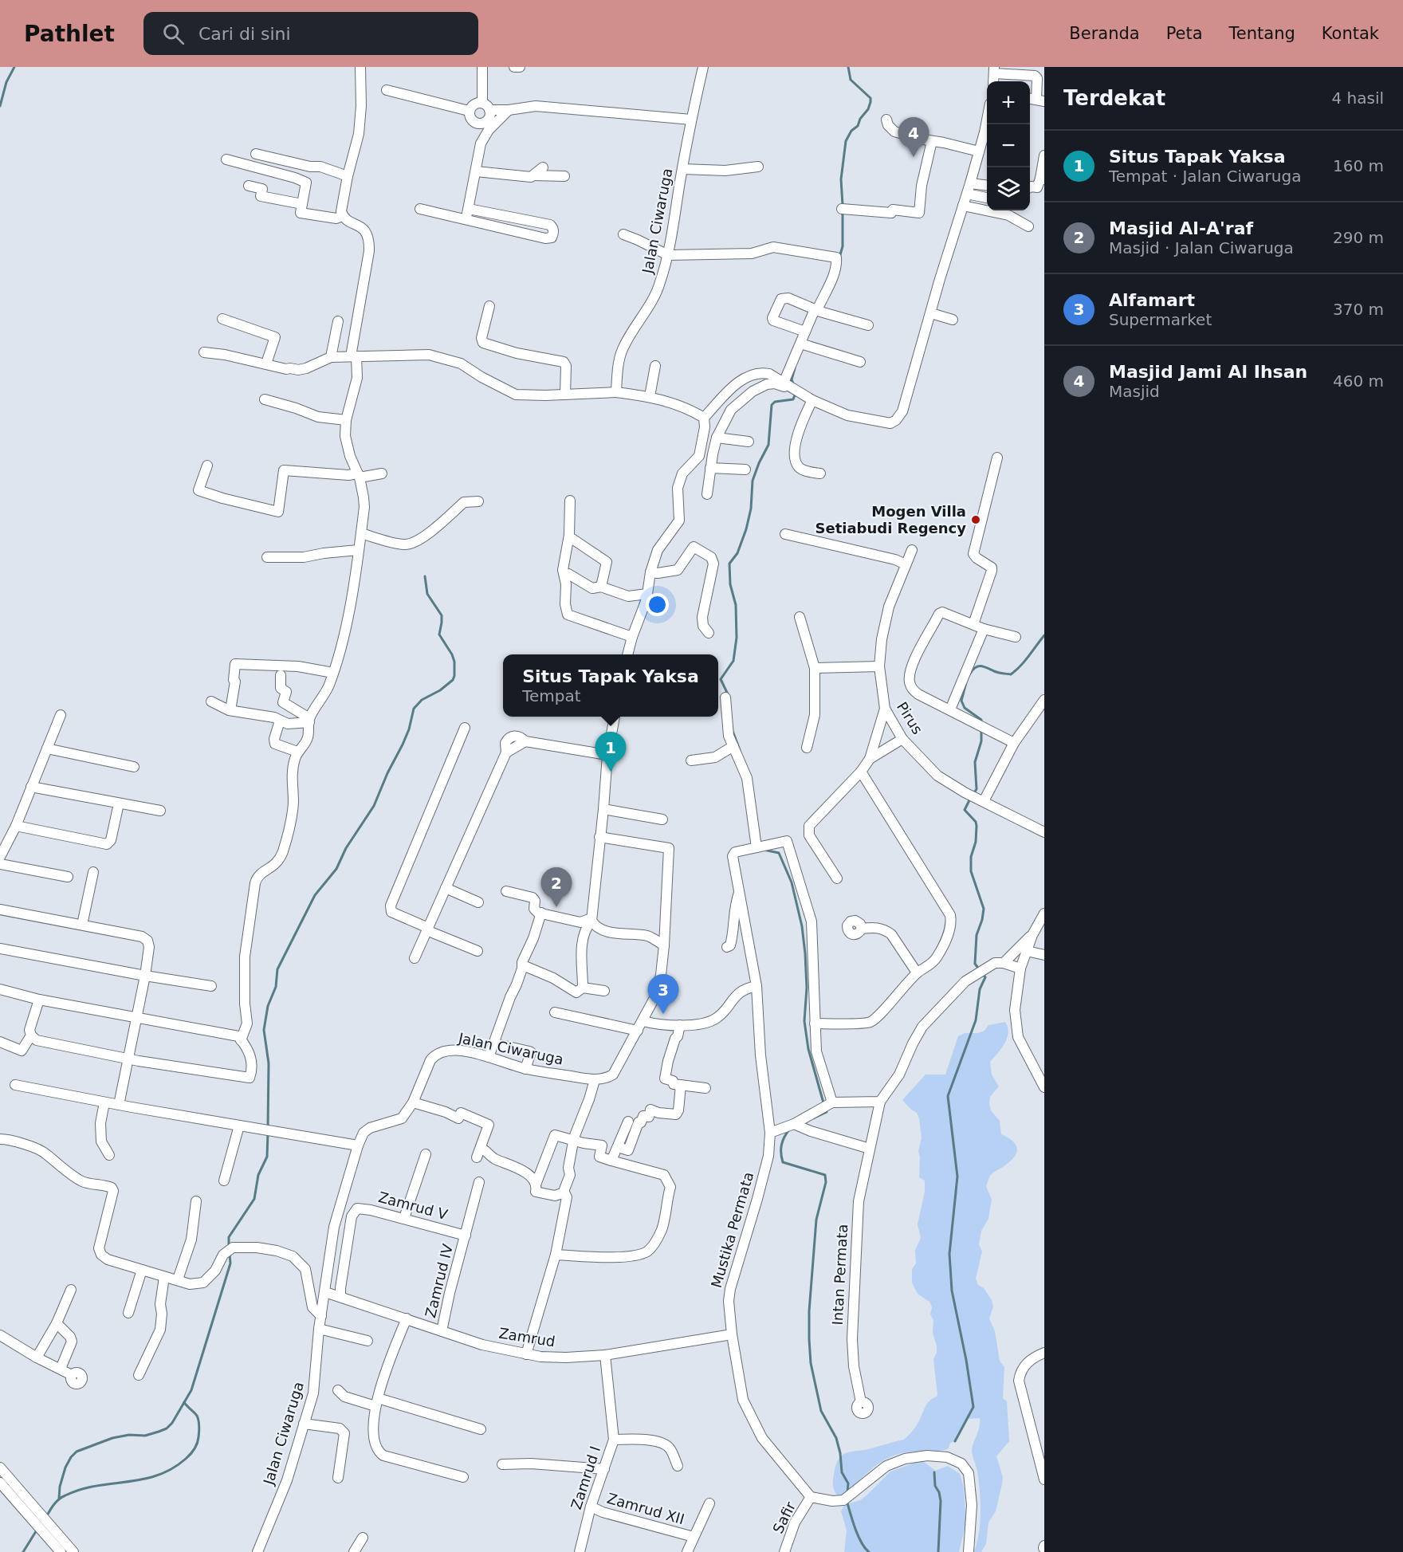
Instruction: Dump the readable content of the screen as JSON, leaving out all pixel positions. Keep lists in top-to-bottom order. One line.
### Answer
{"streets":{"street":["Jalan Ciwaruga","Pirus","Zamrud V","Mustika Permata","Intan Permata","Zamrud IV","Zamrud","Zamrud I","Zamrud XII","Safir"]},"crossings":[["Jalan Ciwaruga","Zamrud"],["Zamrud V","Zamrud IV"],["Zamrud V","Zamrud"],["Mustika Permata","Zamrud"],["Mustika Permata","Safir"],["Zamrud IV","Zamrud"],["Zamrud","Zamrud I"],["Zamrud I","Zamrud XII"]],"places":["Mogen Villa Setiabudi Regency"],"page":{"header":"Pathlet","search":"Cari di sini","nav":["Beranda","Peta","Tentang","Kontak"],"heading":["Terdekat","4 hasil"],"map_buttons":["+","−"],"pins":["4","1","2","3"],"list":[{"mark":"1","name":"Situs Tapak Yaksa","note":"Tempat · Jalan Ciwaruga","value":"160 m"},{"mark":"2","name":"Masjid Al-A'raf","note":"Masjid · Jalan Ciwaruga","value":"290 m"},{"mark":"3","name":"Alfamart","note":"Supermarket","value":"370 m"},{"mark":"4","name":"Masjid Jami Al Ihsan","note":"Masjid","value":"460 m"}],"popup":["Situs Tapak Yaksa","Tempat"]}}
